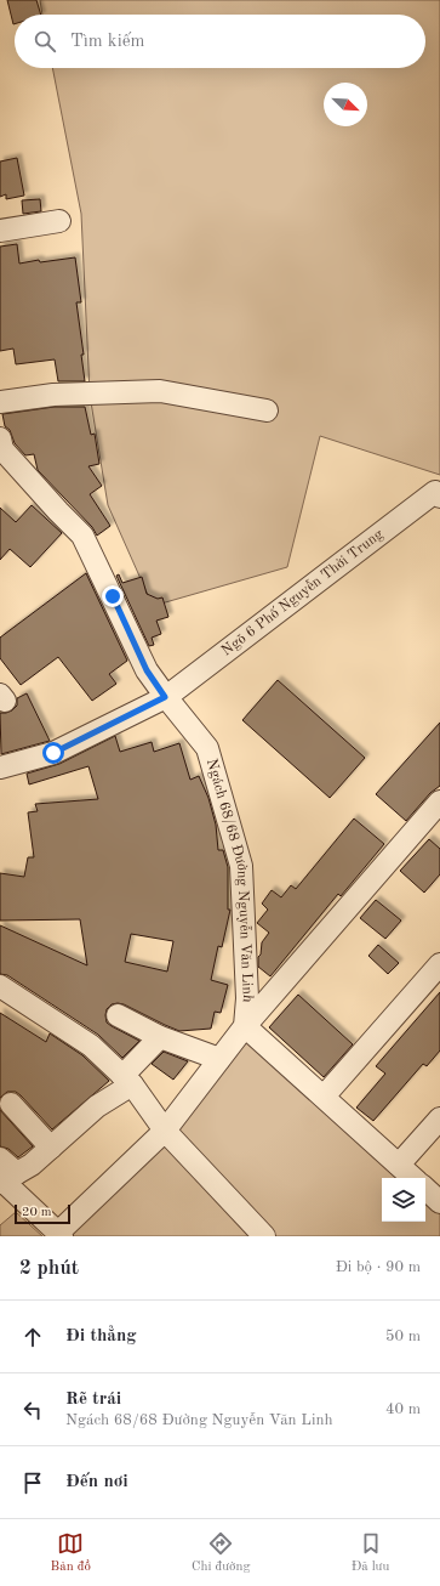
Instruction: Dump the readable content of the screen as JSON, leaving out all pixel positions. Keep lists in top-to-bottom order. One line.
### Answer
{"streets":{"street":["Ngõ 6 Phố Nguyễn Thời Trung","Ngách 68/68 Đường Nguyễn Văn Linh"]},"crossings":[["Ngõ 6 Phố Nguyễn Thời Trung","Ngách 68/68 Đường Nguyễn Văn Linh"]],"scale_bar":"20 m","north":"bottom right","page":{"search":"Tìm kiếm","scale":"20 m","heading":["2 phút","Đi bộ · 90 m"],"list":[["Đi thẳng","50 m"],["Rẽ trái","Ngách 68/68 Đường Nguyễn Văn Linh","40 m"],"Đến nơi"],"nav":["Bản đồ","Chỉ đường","Đã lưu"]}}
